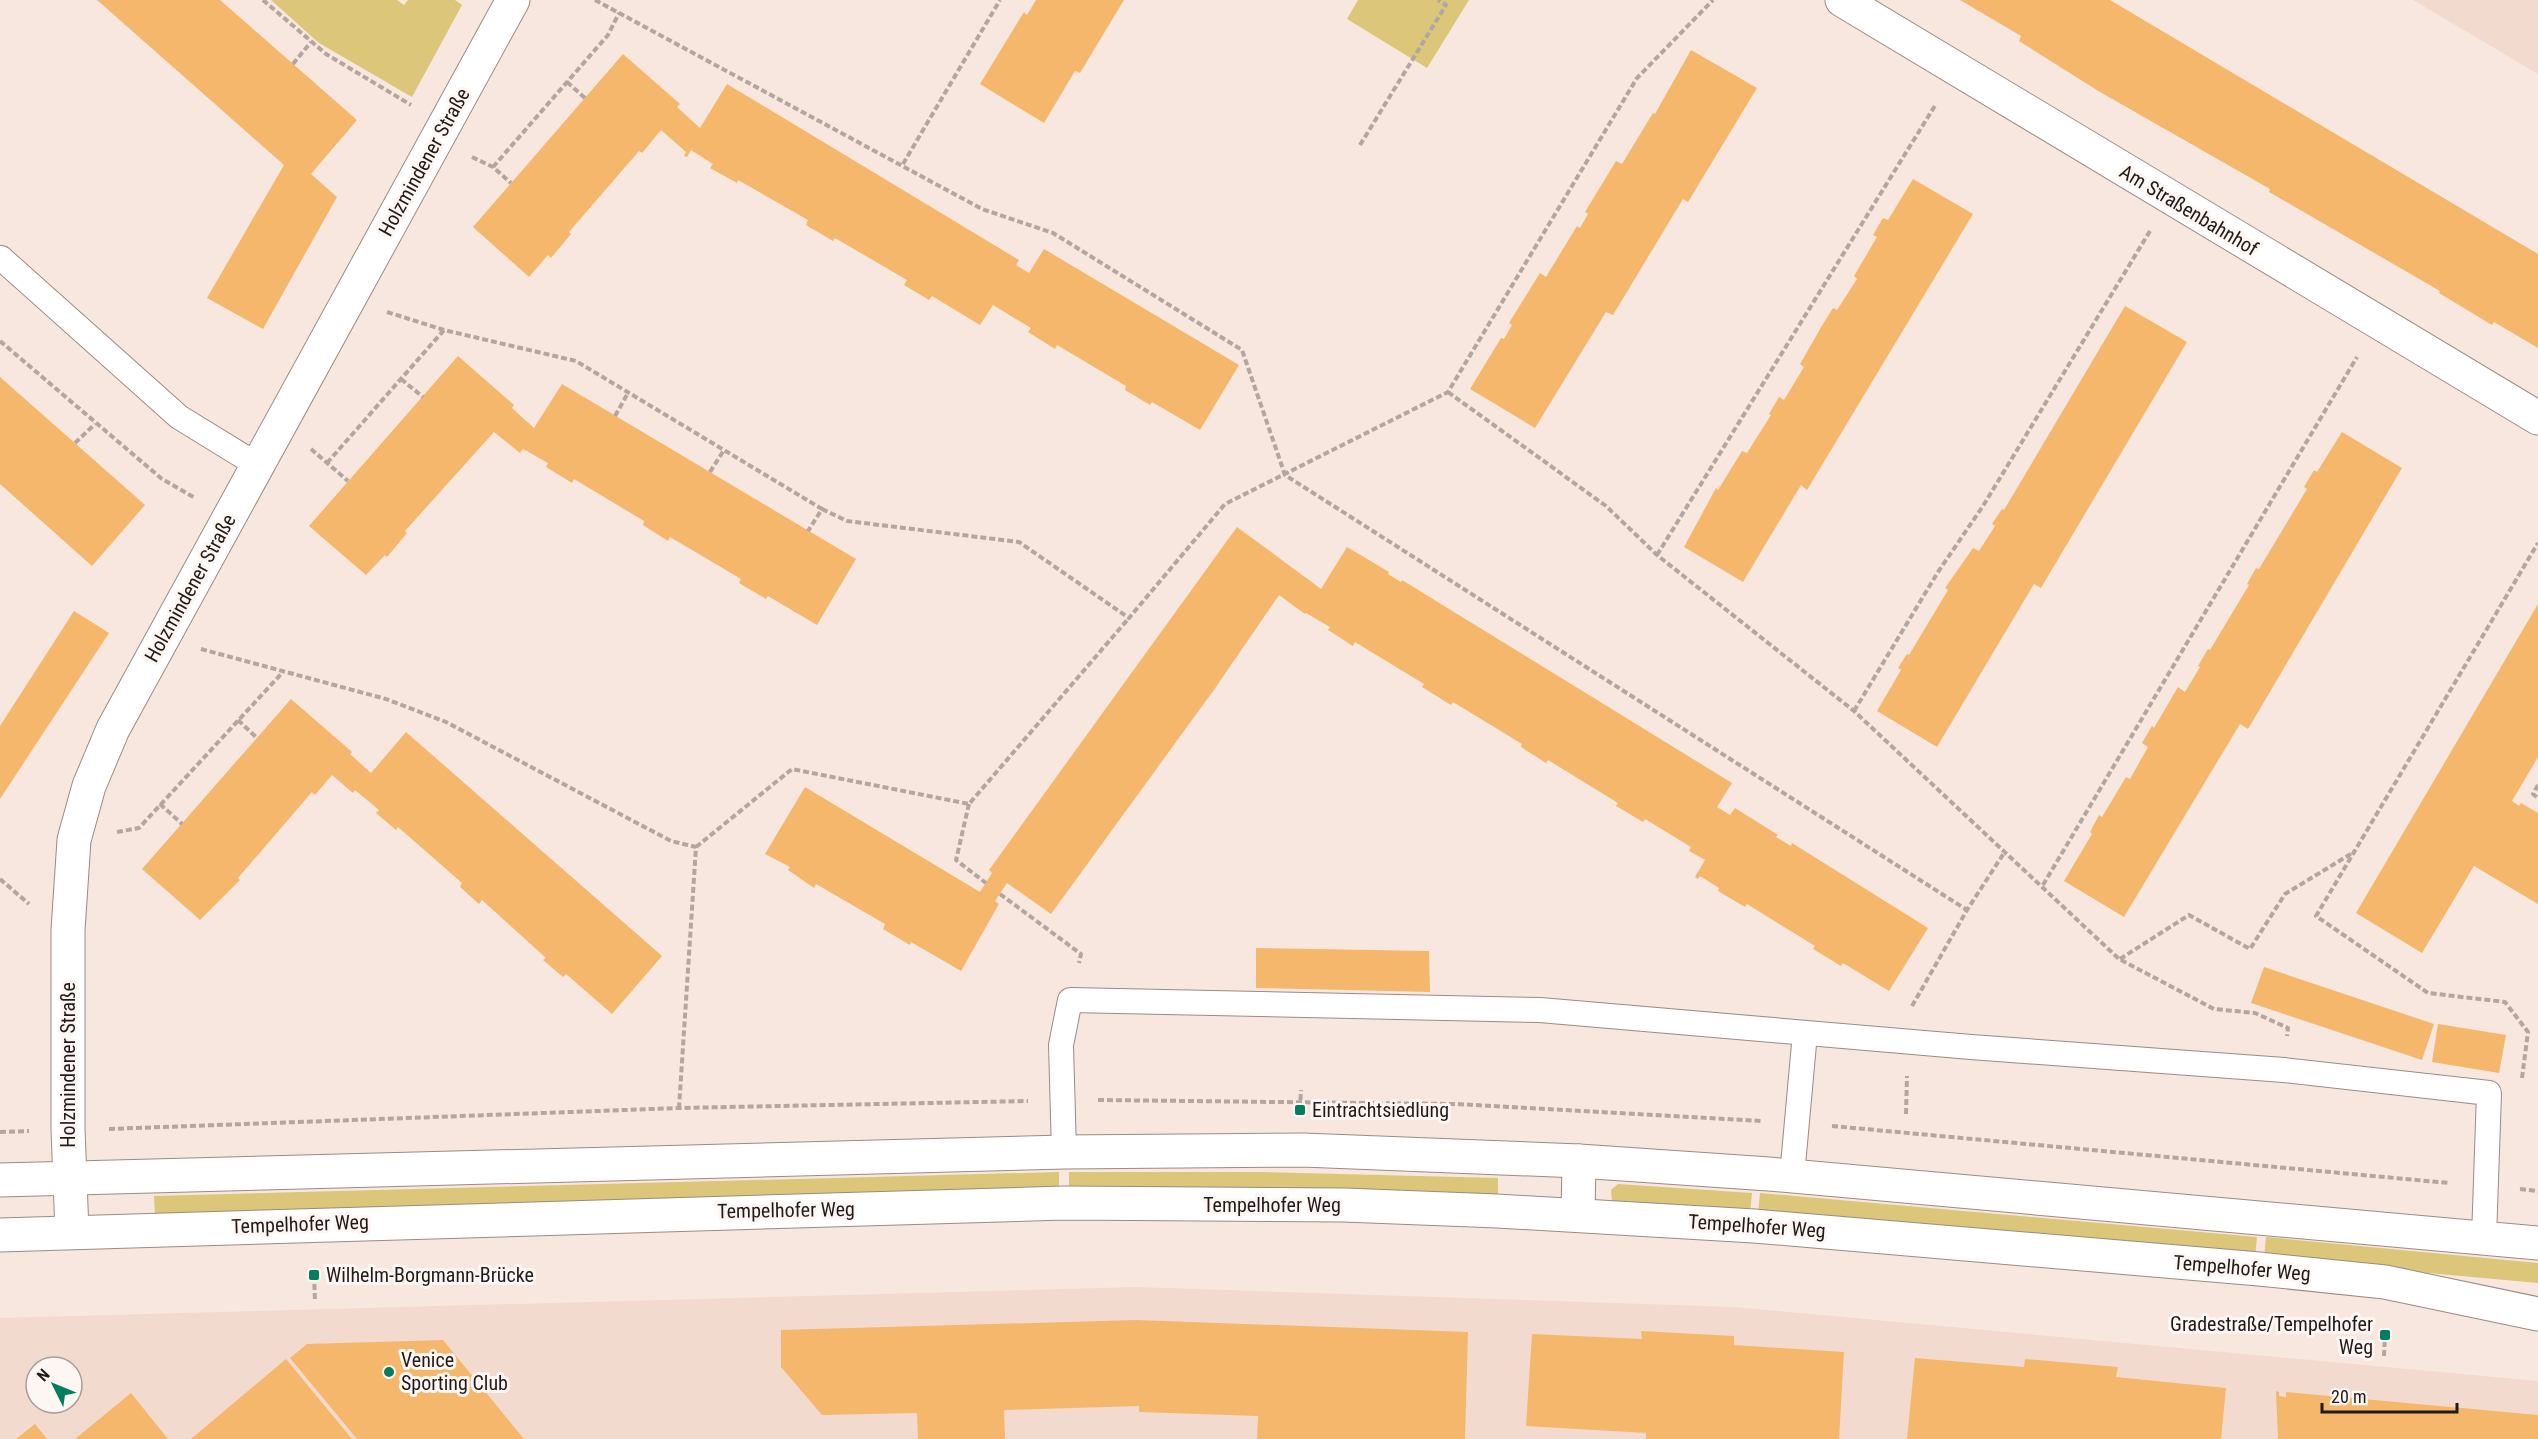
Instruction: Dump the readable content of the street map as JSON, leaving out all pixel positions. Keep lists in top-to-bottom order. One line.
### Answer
{"streets":{"street":["Holzmindener Straße","Am Straßenbahnhof","Tempelhofer Weg"]},"crossings":[["Holzmindener Straße","Tempelhofer Weg"]],"places":{"transit":["Eintrachtsiedlung","Wilhelm-Borgmann-Brücke","Gradestraße/Tempelhofer Weg"],"other":["Venice Sporting Club"]},"scale_bar":"20 m","north":"top left"}
